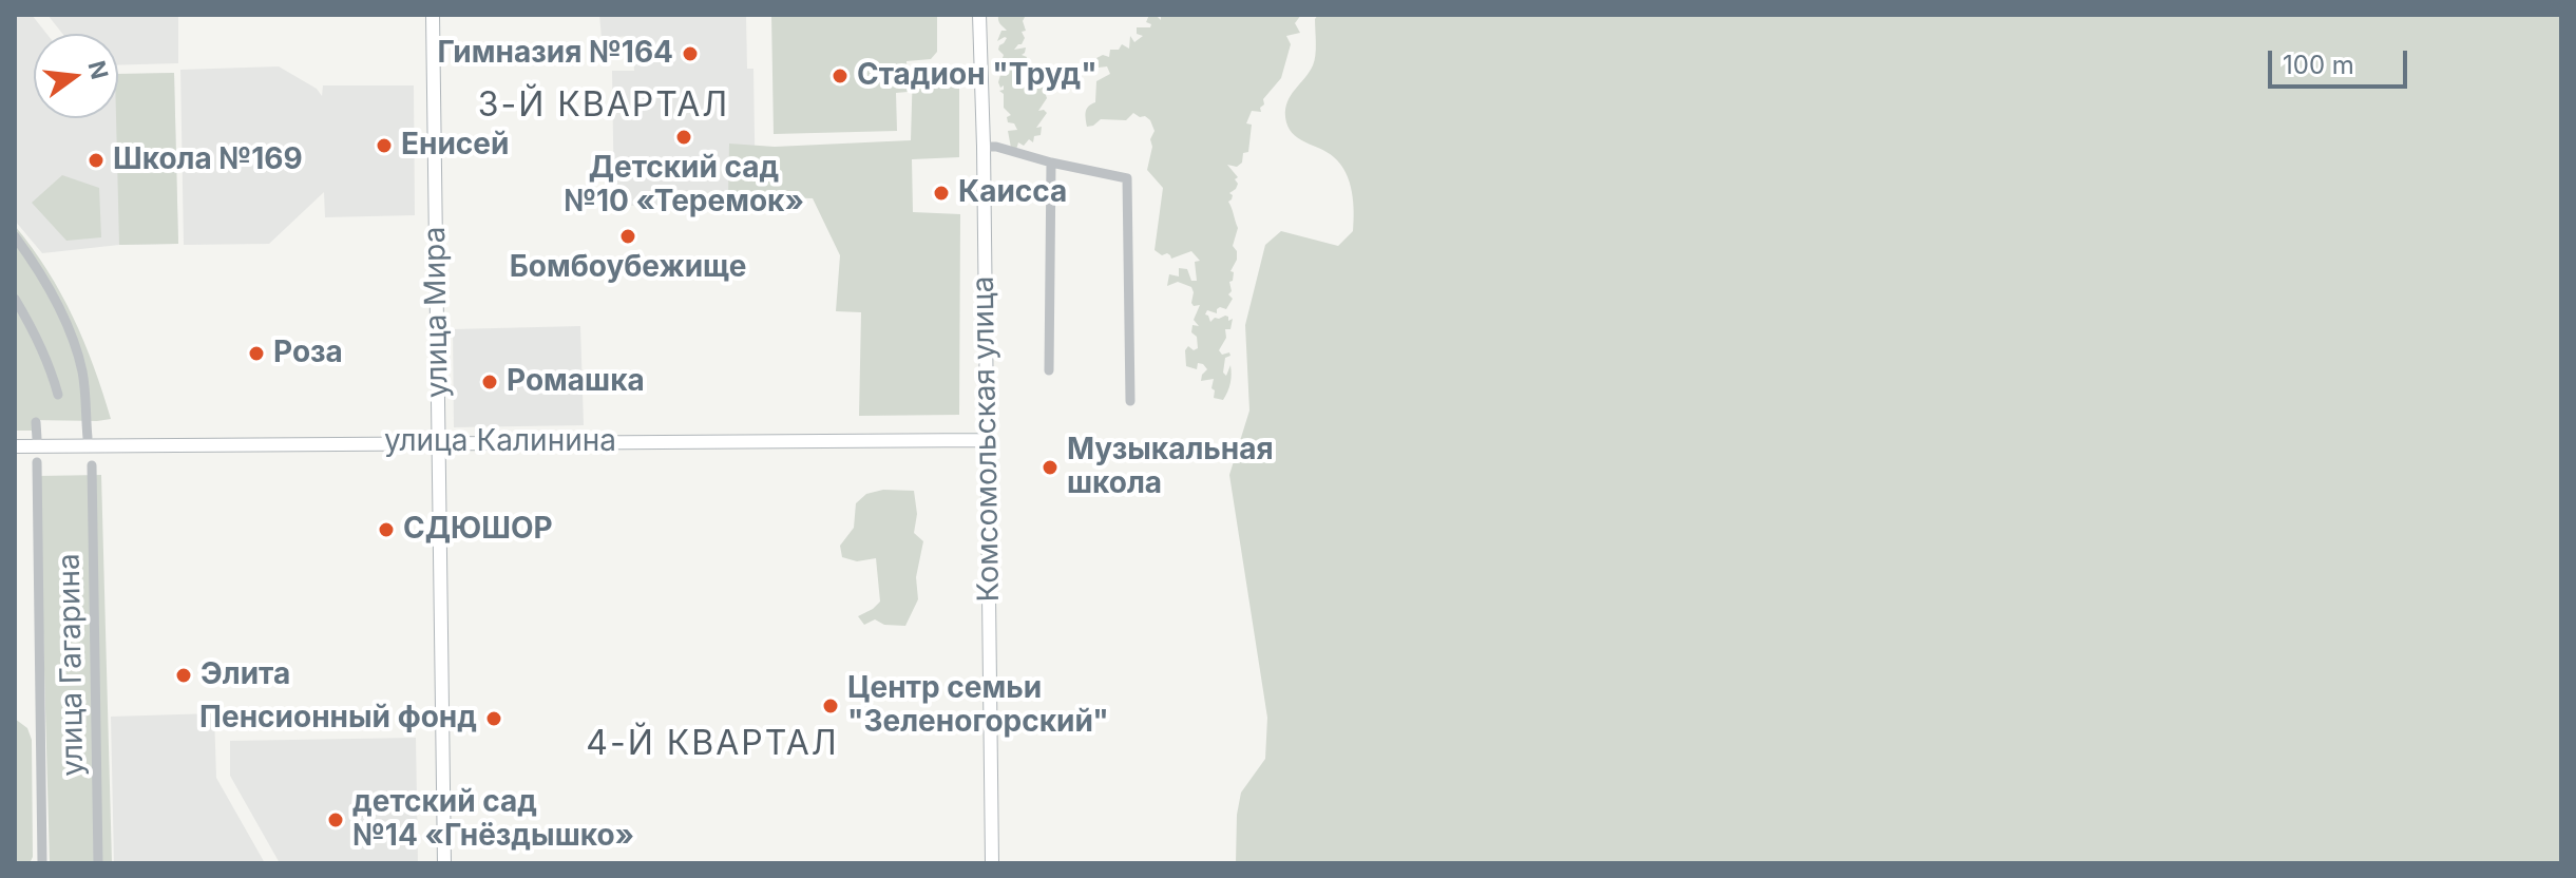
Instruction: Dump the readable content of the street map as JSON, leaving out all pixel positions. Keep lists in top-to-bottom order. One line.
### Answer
{"streets":{"street":["улица Мира","Комсомольская улица","улица Калинина","улица Гагарина"]},"crossings":[["улица Мира","улица Калинина"],["Комсомольская улица","улица Калинина"]],"districts":["3-Й КВАРТАЛ","4-Й КВАРТАЛ"],"places":["Гимназия №164","Стадион \"Труд\"","Детский сад №10 «Теремок»","Енисей","Школа №169","Каисса","Бомбоубежище","Роза","Ромашка","Музыкальная школа","СДЮШОР","Элита","Центр семьи \"Зеленогорский\"","Пенсионный фонд","детский сад №14 «Гнёздышко»"],"scale_bar":"100 m","north":"right"}
